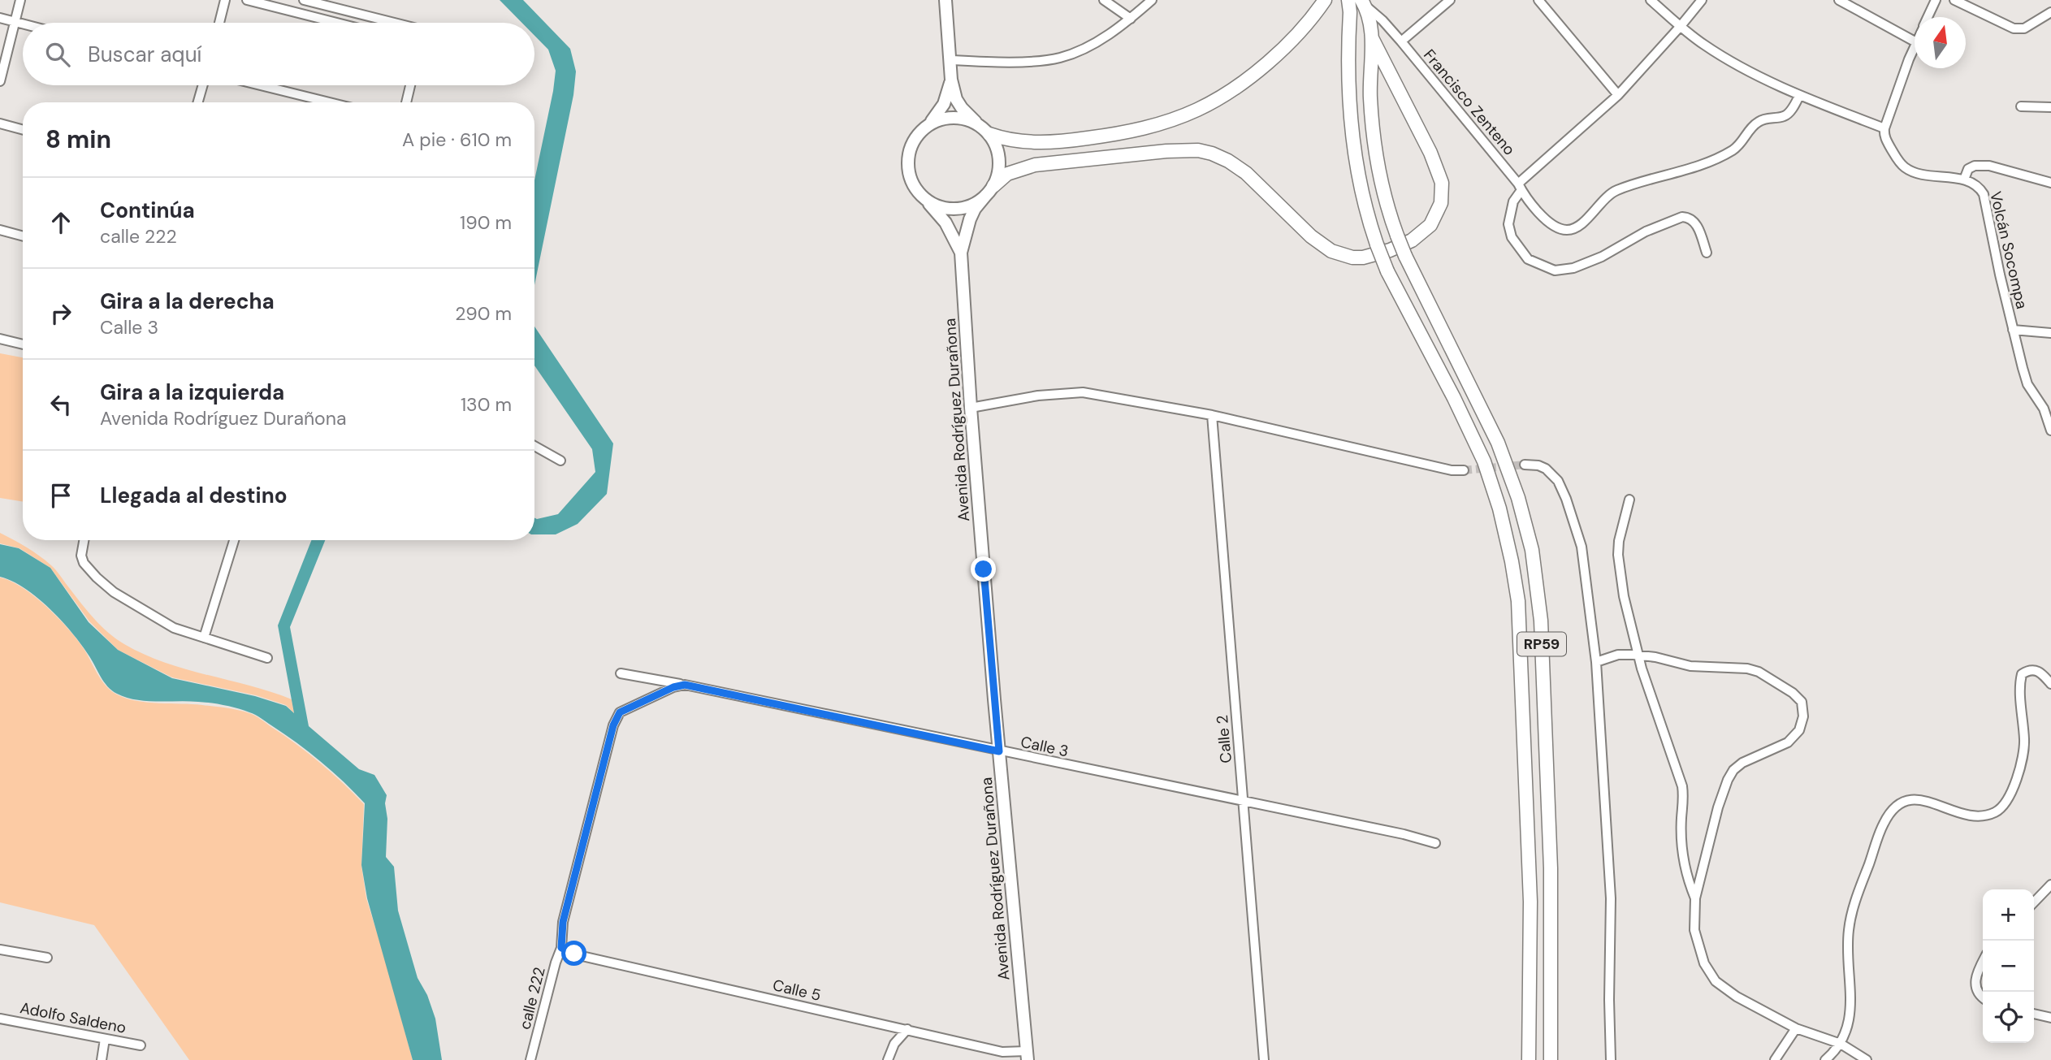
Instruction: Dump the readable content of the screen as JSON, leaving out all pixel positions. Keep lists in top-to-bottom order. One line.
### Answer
{"streets":{"main road":["Avenida Rodríguez Durañona","RP59"],"street":["Francisco Zenteno","Volcán Socompa","Calle 2","Calle 3","Calle 5","calle 222","Adolfo Saldeno"]},"crossings":[["Avenida Rodríguez Durañona","Calle 3"],["Avenida Rodríguez Durañona","Calle 5"],["Calle 2","Calle 3"],["Calle 3","calle 222"],["Calle 5","calle 222"]],"north":"top","page":{"search":"Buscar aquí","heading":["8 min","A pie · 610 m"],"list":[["Continúa","calle 222","190 m"],["Gira a la derecha","Calle 3","290 m"],["Gira a la izquierda","Avenida Rodríguez Durañona","130 m"],"Llegada al destino"],"map_buttons":["+","−"]}}
